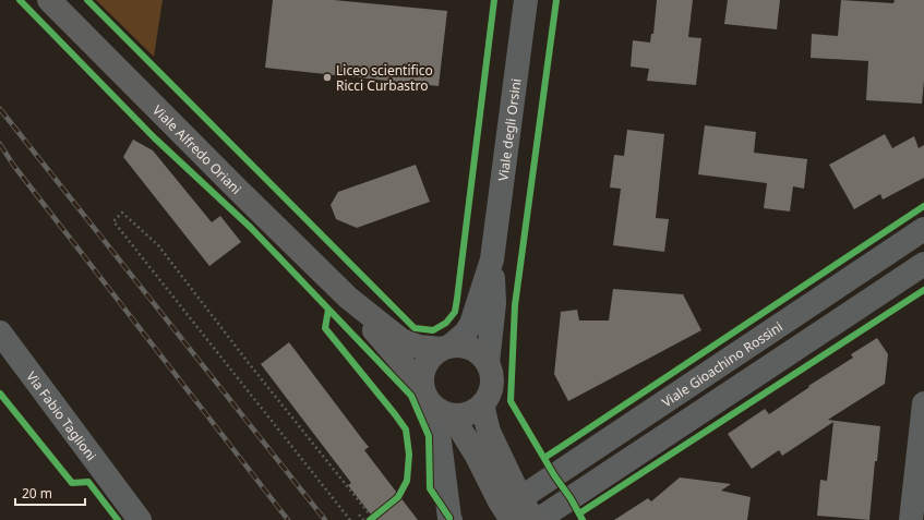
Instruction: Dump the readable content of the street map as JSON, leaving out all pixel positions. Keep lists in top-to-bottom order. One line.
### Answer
{"streets":{"main road":["Viale Alfredo Oriani"],"street":["Viale degli Orsini","Viale Gioachino Rossini","Via Fabio Taglioni"]},"crossings":[["Viale degli Orsini","Viale Alfredo Oriani"]],"places":["Liceo scientifico Ricci Curbastro"],"scale_bar":"20 m"}
